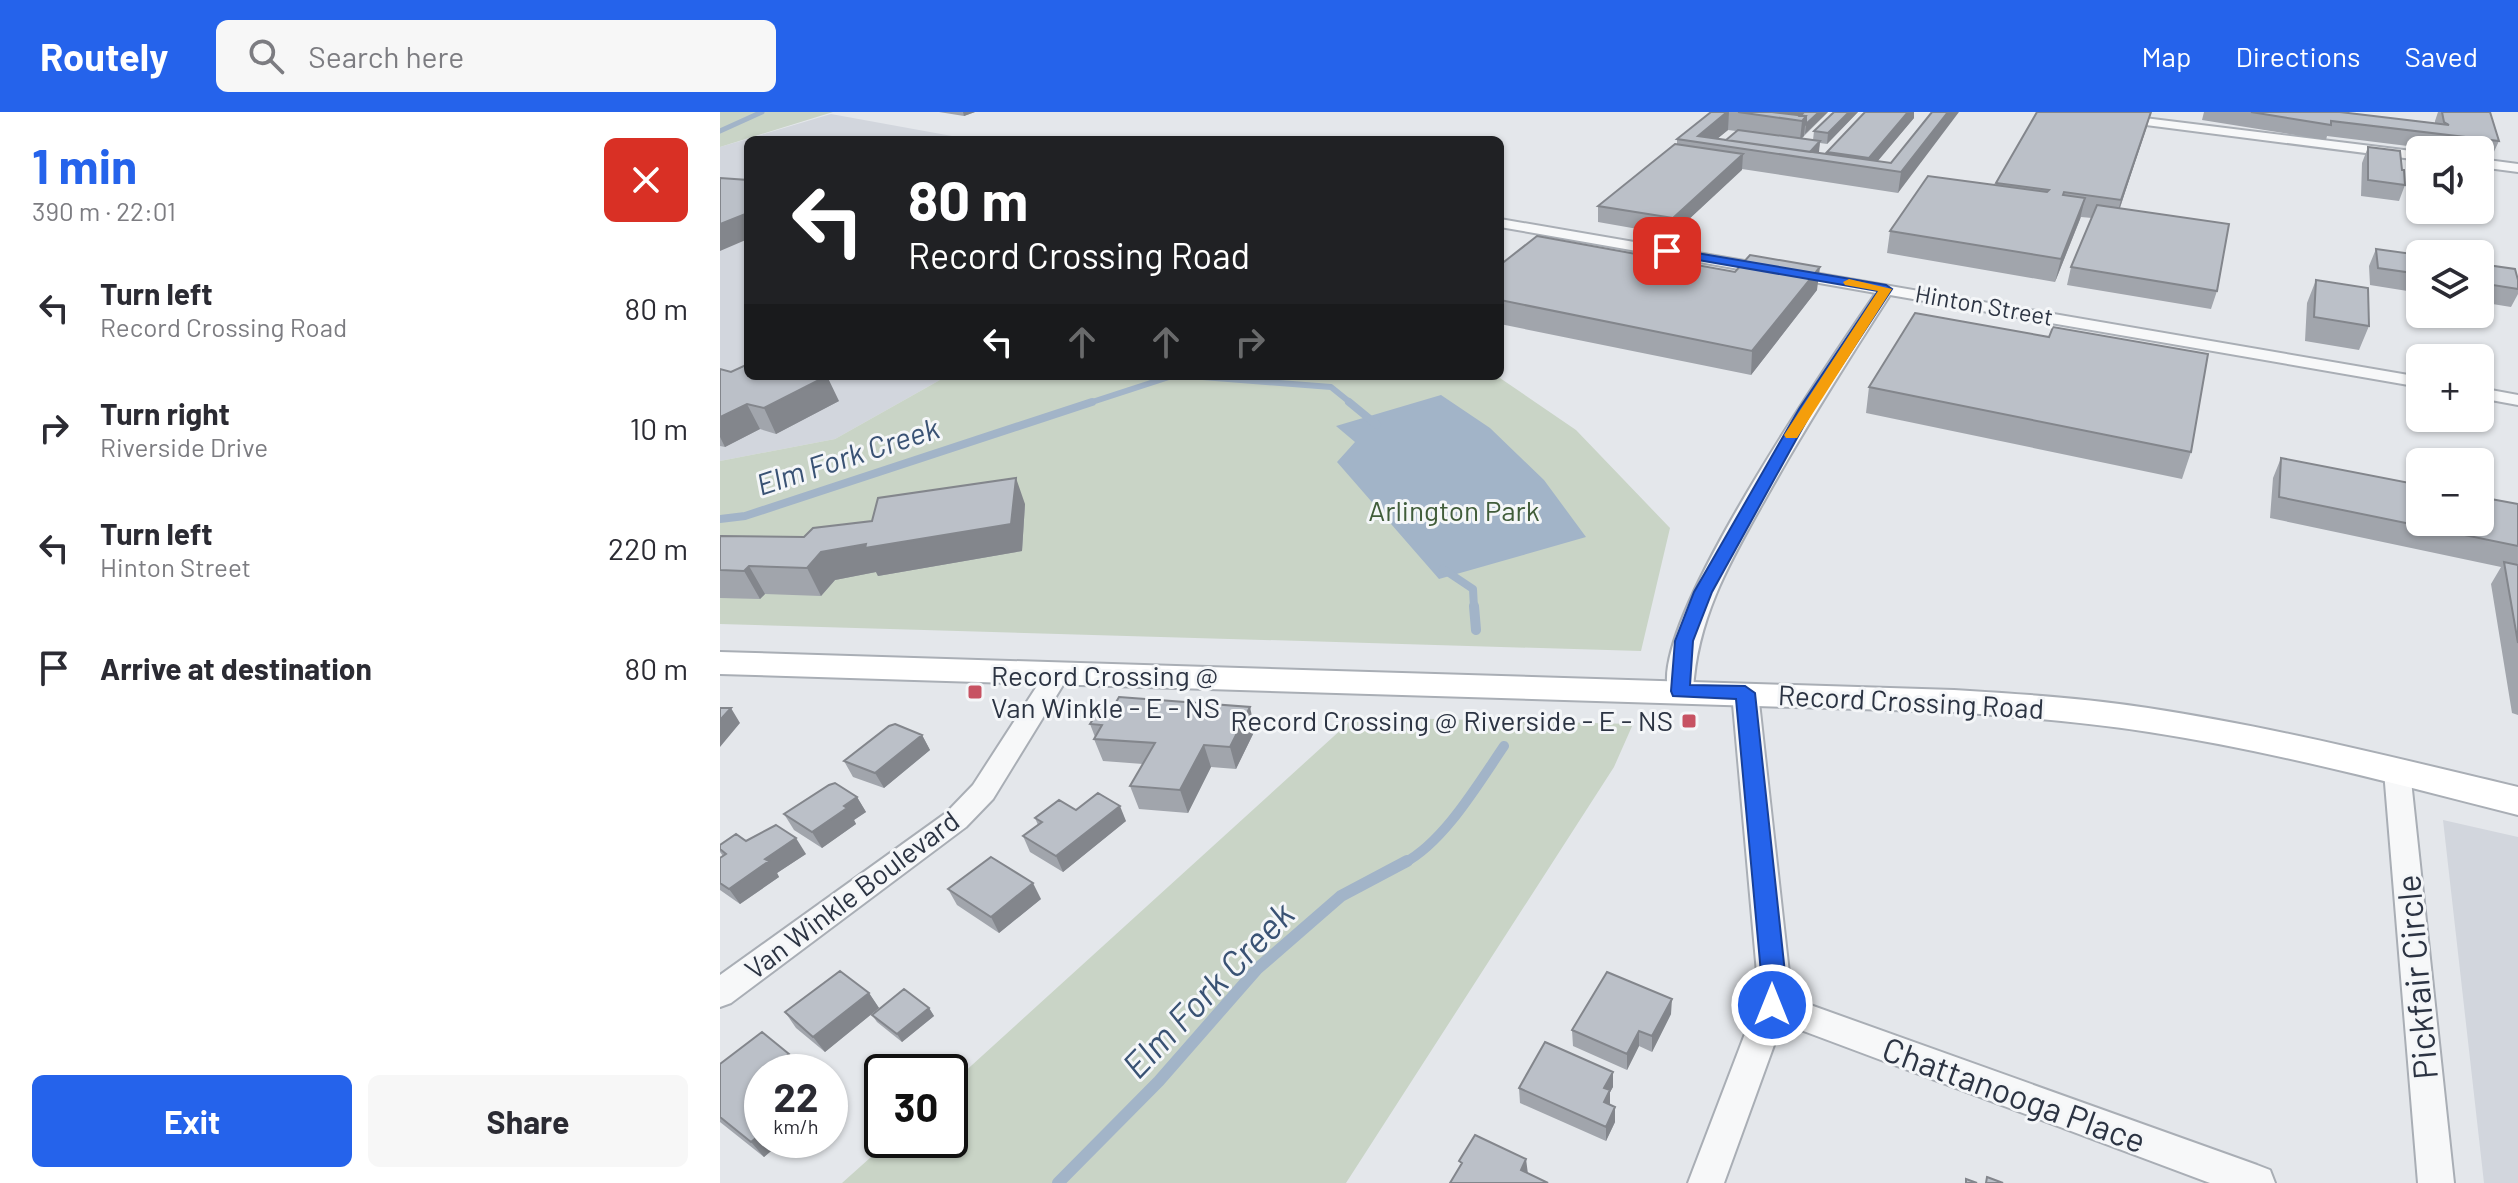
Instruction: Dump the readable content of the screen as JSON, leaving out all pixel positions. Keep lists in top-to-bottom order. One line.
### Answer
{"streets":{"street":["Hinton Street","Record Crossing Road","Van Winkle Boulevard","Pickfair Circle","Chattanooga Place"]},"crossings":[["Record Crossing Road","Van Winkle Boulevard"],["Record Crossing Road","Pickfair Circle"]],"water":["Elm Fork Creek"],"parks":["Arlington Park"],"places":{"transit":["Record Crossing @ Van Winkle - E - NS","Record Crossing @ Riverside - E - NS"]},"page":{"header":"Routely","search":"Search here","nav":["Map","Directions","Saved"],"heading":["1 min","390 m · 22:01"],"map_buttons":["+","−"],"turn":["80 m","Record Crossing Road"],"list":[{"name":"Turn left","note":"Record Crossing Road","value":"80 m"},{"name":"Turn right","note":"Riverside Drive","value":"10 m"},{"name":"Turn left","note":"Hinton Street","value":"220 m"},{"name":"Arrive at destination","value":"80 m"}],"speed":"22 km/h","limit":"30","buttons":["Exit","Share"]}}
